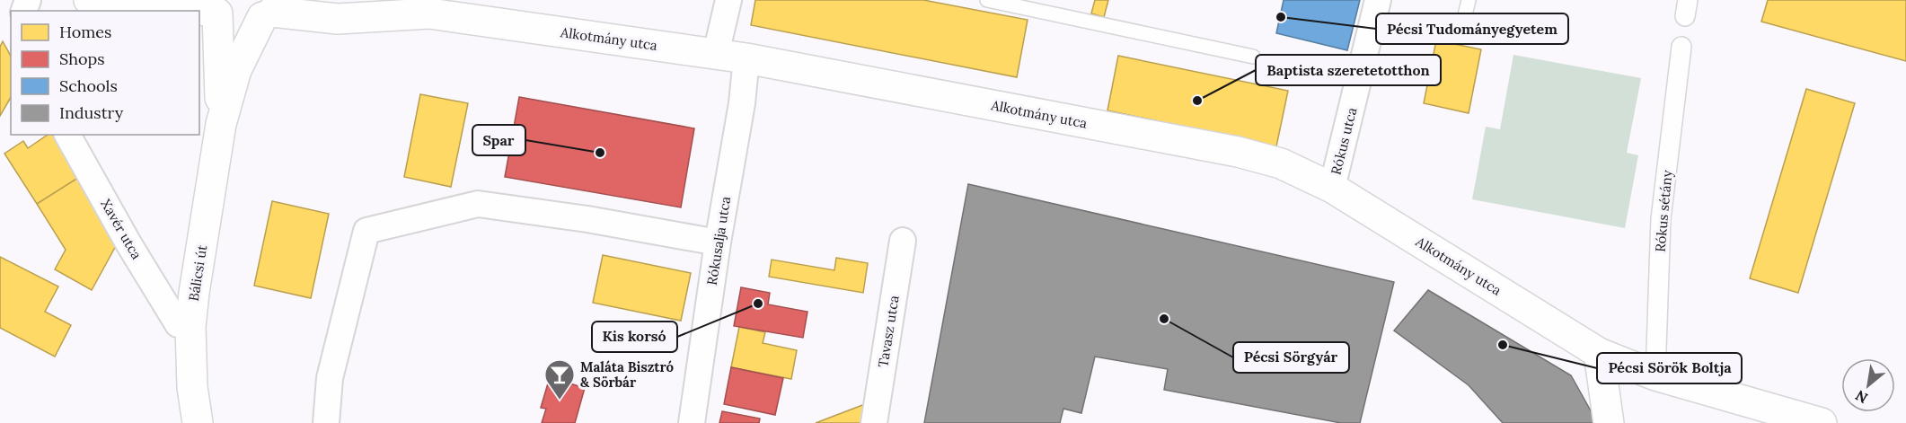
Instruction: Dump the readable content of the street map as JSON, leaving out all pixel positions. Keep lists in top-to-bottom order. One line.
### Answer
{"streets":{"street":["Alkotmány utca","Rókus utca","Rókus sétány","Xavér utca","Rókusalja utca","Bálicsi út","Tavasz utca"]},"crossings":[["Alkotmány utca","Rókus utca"],["Alkotmány utca","Rókus sétány"],["Alkotmány utca","Rókusalja utca"],["Alkotmány utca","Bálicsi út"]],"places":{"other":["Pécsi Tudományegyetem","Baptista szeretetotthon","Spar","Kis korsó","Pécsi Sörgyár","Pécsi Sörök Boltja"],"bar":["Maláta Bisztró & Sörbár"]},"legend":["Homes","Shops","Schools","Industry"],"north":"bottom left"}
